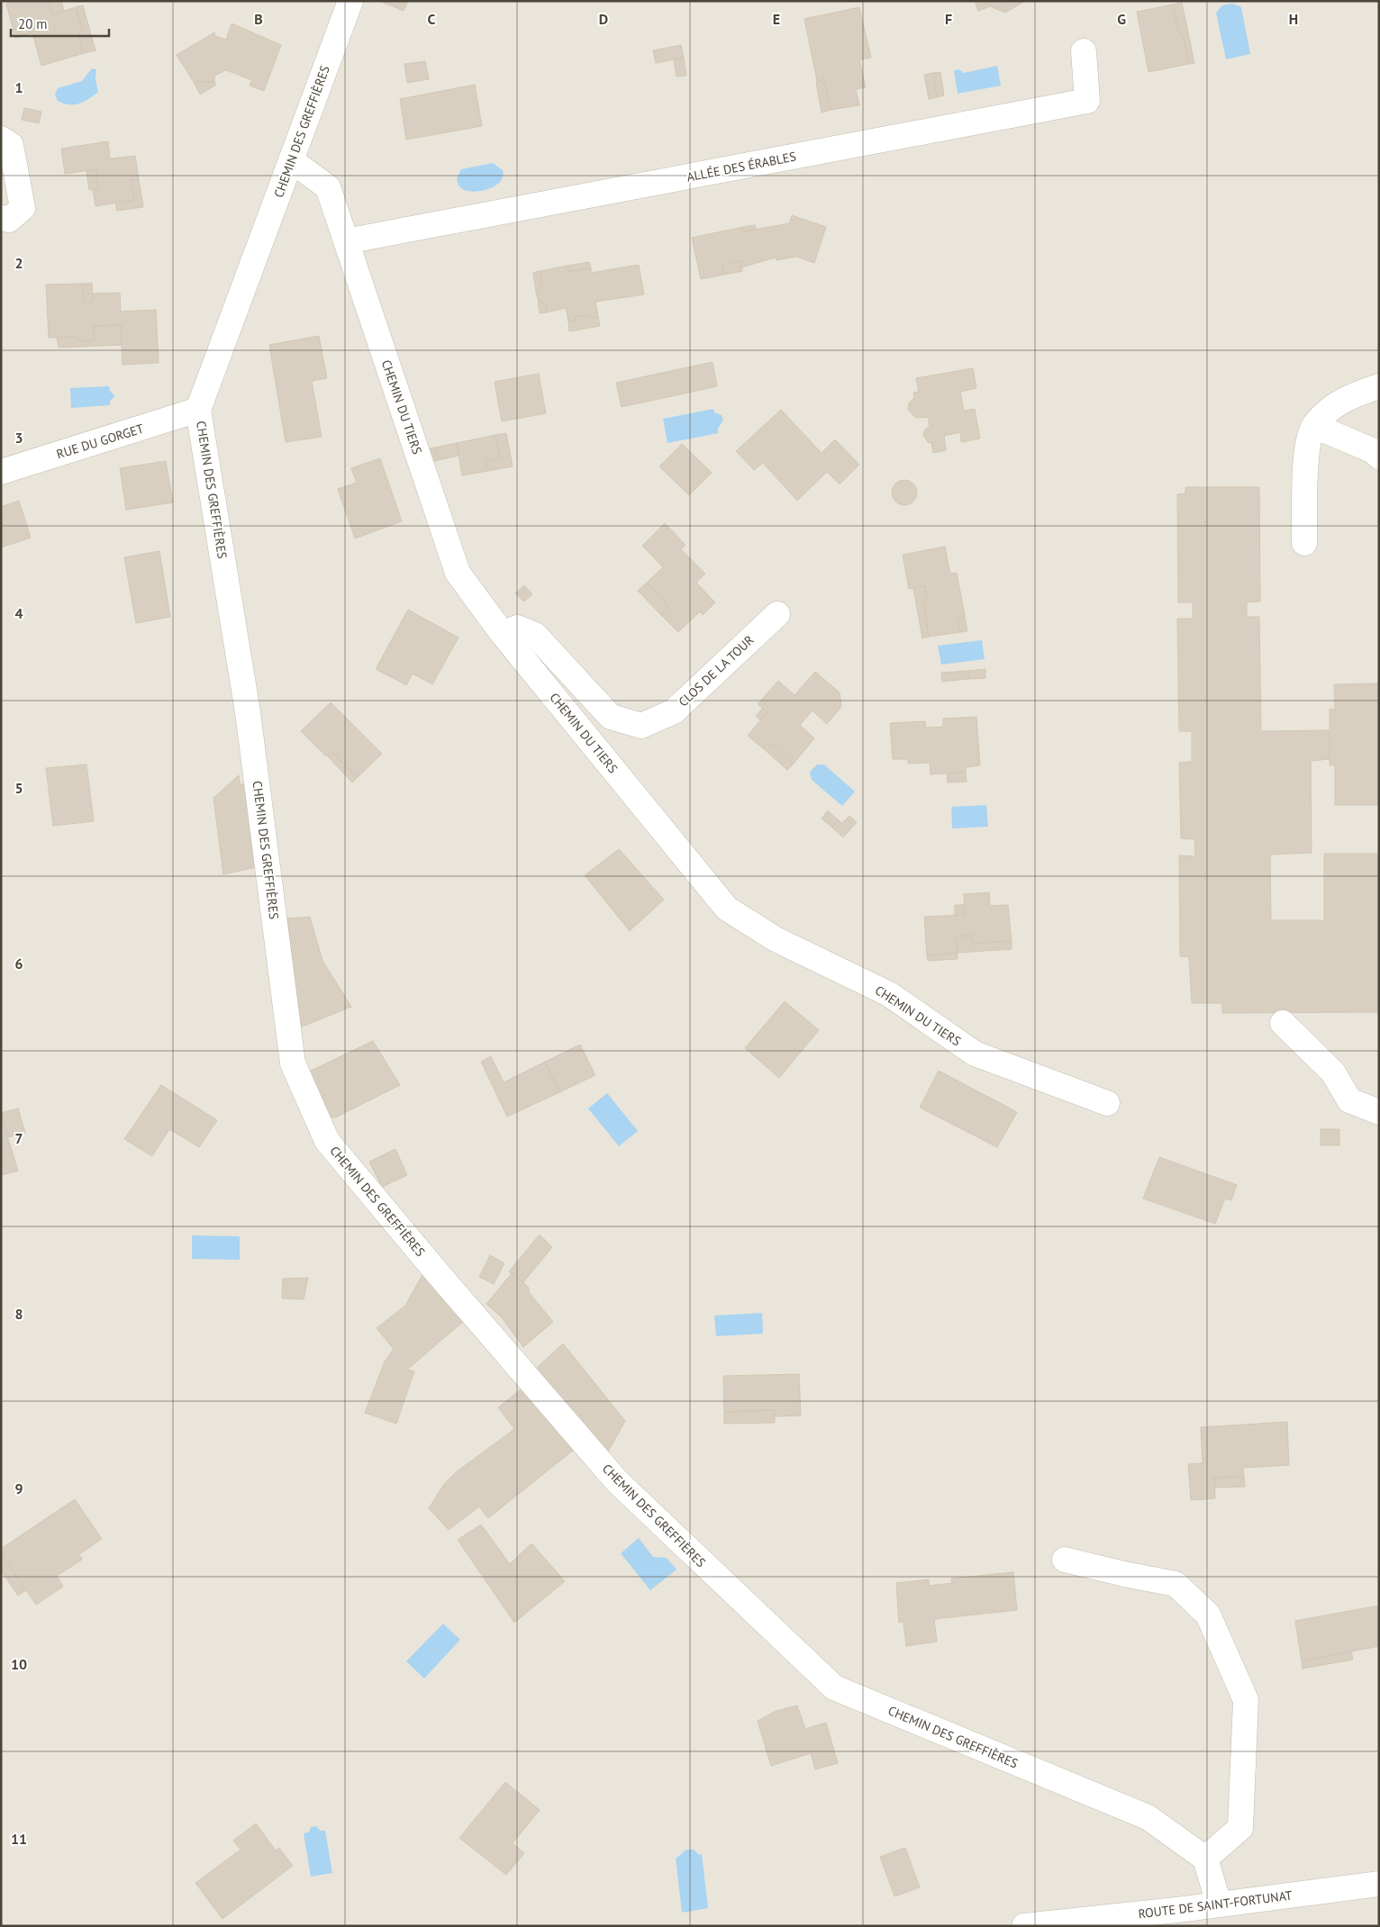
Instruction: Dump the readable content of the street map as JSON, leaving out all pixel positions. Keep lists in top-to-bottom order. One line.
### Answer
{"streets":{"street":["CHEMIN DES GREFFIÈRES","ALLÉE DES ÉRABLES","CHEMIN DU TIERS","RUE DU GORGET","CLOS DE LA TOUR","ROUTE DE SAINT-FORTUNAT"]},"crossings":[["CHEMIN DES GREFFIÈRES","CHEMIN DU TIERS"],["CHEMIN DES GREFFIÈRES","RUE DU GORGET"],["ALLÉE DES ÉRABLES","CHEMIN DU TIERS"],["CHEMIN DU TIERS","CLOS DE LA TOUR"]],"scale_bar":"20 m","grid":{"columns":["B","C","D","E","F","G","H"],"rows":["1","2","3","4","5","6","7","8","9","10","11"]}}
